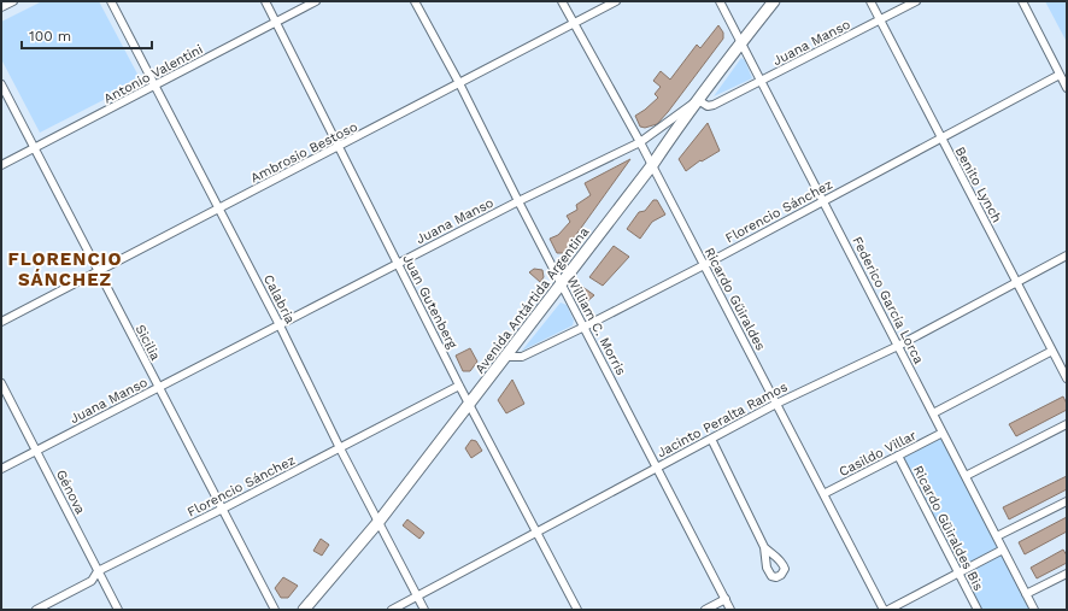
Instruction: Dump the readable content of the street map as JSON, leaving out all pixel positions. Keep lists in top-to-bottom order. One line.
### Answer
{"streets":{"main road":["Avenida Antártida Argentina"],"street":["Juana Manso","Antonio Valentini","Ambrosio Bestoso","Benito Lynch","Florencio Sánchez","Calabria","Ricardo Güiraldes","Federico García Lorca","Juan Gutenberg","William C. Morris","Sicilia","Jacinto Peralta Ramos","Casildo Villar","Génova","Ricardo Güiraldes Bis"]},"crossings":[["Juana Manso","Benito Lynch"],["Juana Manso","Calabria"],["Juana Manso","Ricardo Güiraldes"],["Juana Manso","Avenida Antártida Argentina"],["Juana Manso","Federico García Lorca"],["Juana Manso","Juan Gutenberg"],["Juana Manso","William C. Morris"],["Juana Manso","Sicilia"],["Juana Manso","Génova"],["Antonio Valentini","Calabria"],["Antonio Valentini","Juan Gutenberg"],["Antonio Valentini","Sicilia"],["Ambrosio Bestoso","Calabria"],["Ambrosio Bestoso","Ricardo Güiraldes"],["Ambrosio Bestoso","Juan Gutenberg"],["Ambrosio Bestoso","William C. Morris"],["Ambrosio Bestoso","Sicilia"],["Benito Lynch","Florencio Sánchez"],["Benito Lynch","Jacinto Peralta Ramos"],["Florencio Sánchez","Calabria"],["Florencio Sánchez","Ricardo Güiraldes"],["Florencio Sánchez","Avenida Antártida Argentina"],["Florencio Sánchez","Federico García Lorca"],["Florencio Sánchez","Juan Gutenberg"],["Florencio Sánchez","William C. Morris"],["Florencio Sánchez","Sicilia"],["Florencio Sánchez","Génova"],["Calabria","Avenida Antártida Argentina"],["Calabria","Jacinto Peralta Ramos"],["Ricardo Güiraldes","Avenida Antártida Argentina"],["Ricardo Güiraldes","Jacinto Peralta Ramos"],["Ricardo Güiraldes","Casildo Villar"],["Avenida Antártida Argentina","Federico García Lorca"],["Avenida Antártida Argentina","Juan Gutenberg"],["Avenida Antártida Argentina","William C. Morris"],["Federico García Lorca","Jacinto Peralta Ramos"],["Federico García Lorca","Casildo Villar"],["Juan Gutenberg","Jacinto Peralta Ramos"],["William C. Morris","Jacinto Peralta Ramos"],["Casildo Villar","Ricardo Güiraldes Bis"]],"districts":["FLORENCIO SÁNCHEZ"],"scale_bar":"100 m"}
